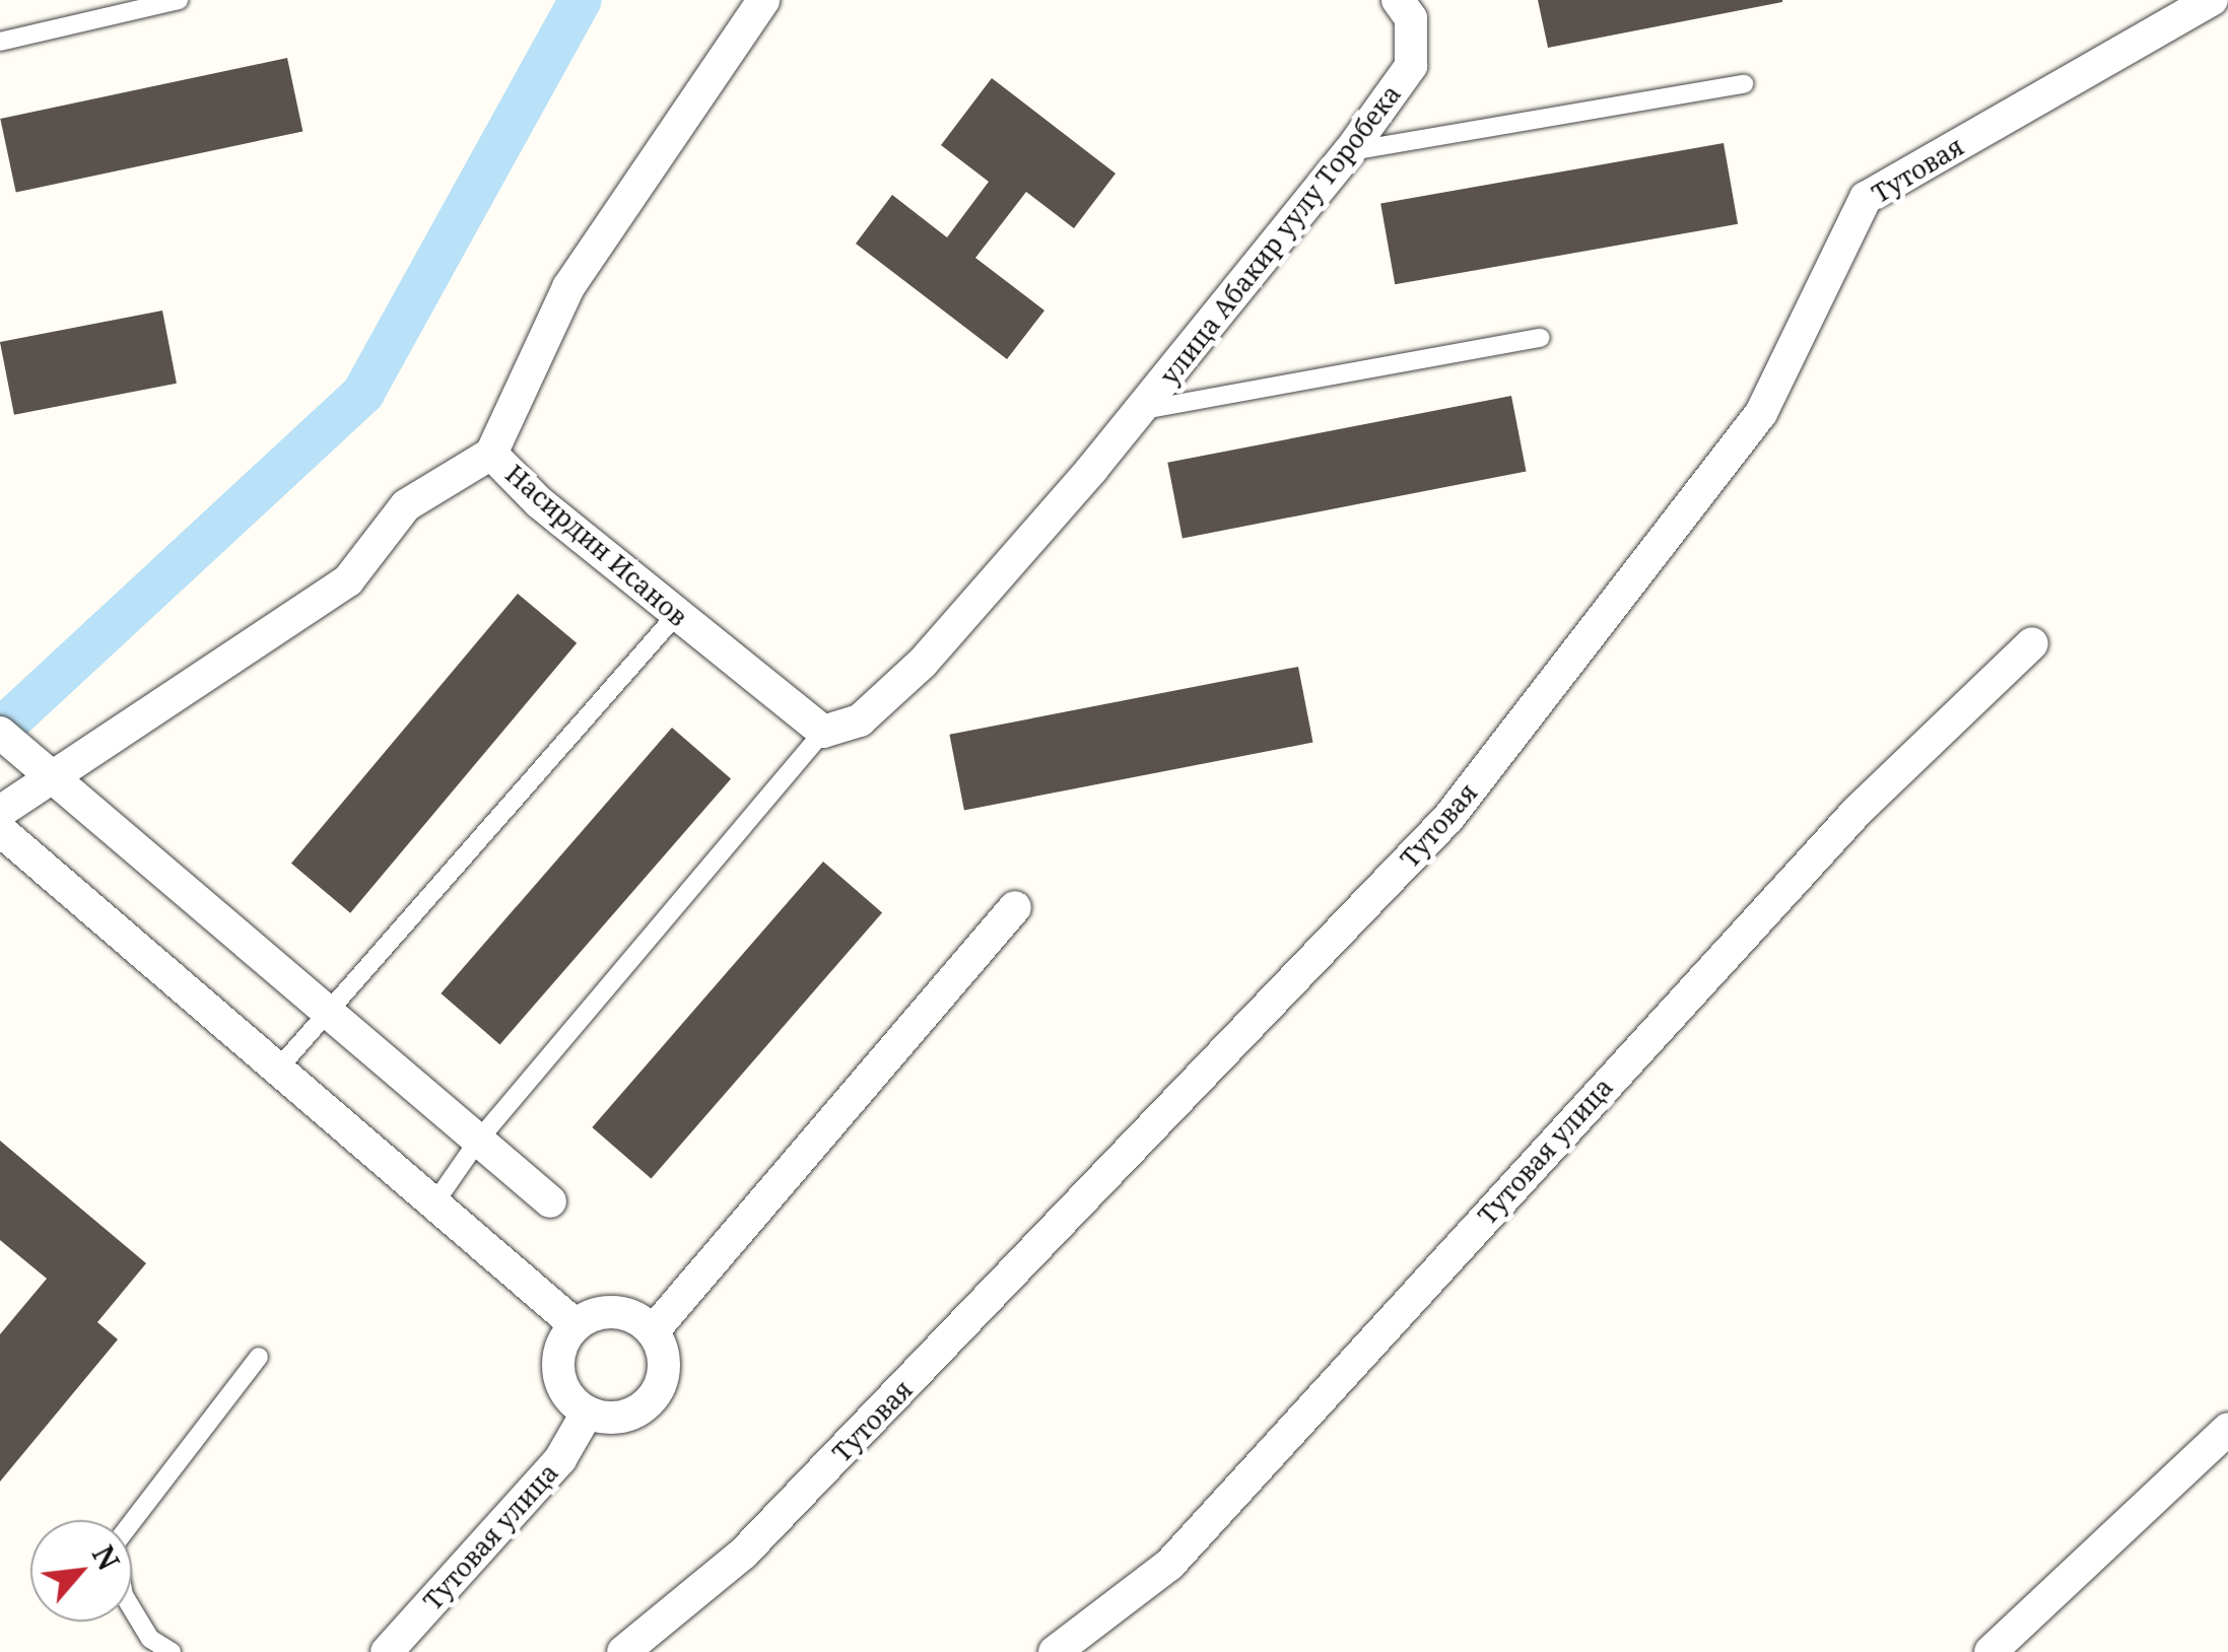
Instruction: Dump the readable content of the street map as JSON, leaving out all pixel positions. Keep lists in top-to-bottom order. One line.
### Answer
{"streets":{"street":["Тутовая","улица Абакир уулу Торобека","Насирдин Исанов","Тутовая улица"]},"north":"top right"}
